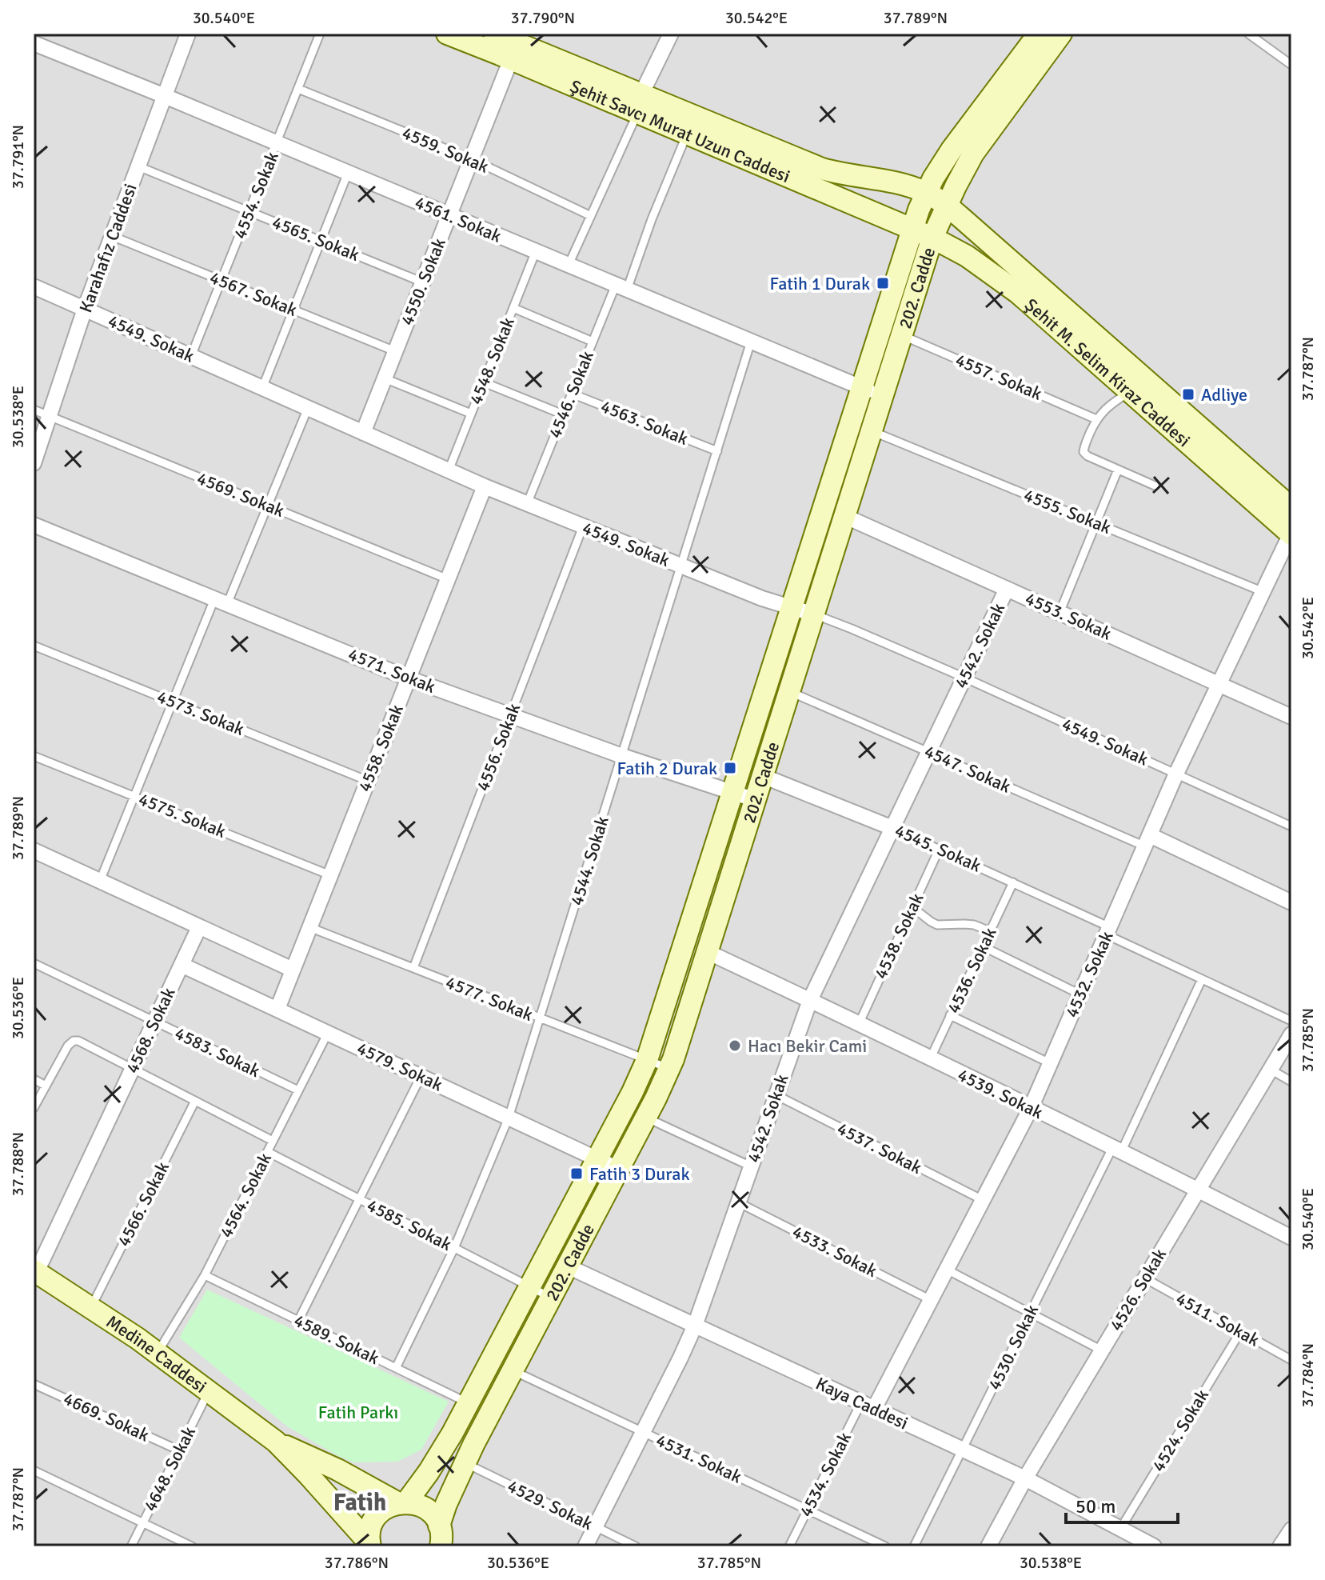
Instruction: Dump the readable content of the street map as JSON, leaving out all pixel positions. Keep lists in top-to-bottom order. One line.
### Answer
{"streets":{"main road":["Şehit Savcı Murat Uzun Caddesi","202. Cadde","Şehit M. Selim Kiraz Caddesi","Medine Caddesi"],"street":["4561. Sokak","Karahafız Caddesi","4550. Sokak","4549. Sokak","4553. Sokak","4542. Sokak","4571. Sokak","4558. Sokak","4547. Sokak","4545. Sokak","4532. Sokak","4568. Sokak","4579. Sokak","4539. Sokak","4526. Sokak","Kaya Caddesi"],"lane":["4559. Sokak","4554. Sokak","4565. Sokak","4567. Sokak","4548. Sokak","4557. Sokak","4546. Sokak","4563. Sokak","4569. Sokak","4555. Sokak","4573. Sokak","4556. Sokak","4575. Sokak","4544. Sokak","4538. Sokak","4536. Sokak","4577. Sokak","4583. Sokak","4537. Sokak","4564. Sokak","4566. Sokak","4585. Sokak","4533. Sokak","4511. Sokak","4589. Sokak","4530. Sokak","4669. Sokak","4524. Sokak","4531. Sokak","4648. Sokak","4534. Sokak","4529. Sokak"]},"crossings":[["Şehit Savcı Murat Uzun Caddesi","4550. Sokak"],["Şehit Savcı Murat Uzun Caddesi","202. Cadde"],["Şehit Savcı Murat Uzun Caddesi","Şehit M. Selim Kiraz Caddesi"],["Şehit Savcı Murat Uzun Caddesi","4546. Sokak"],["4559. Sokak","4554. Sokak"],["4559. Sokak","4550. Sokak"],["4554. Sokak","4561. Sokak"],["4554. Sokak","4565. Sokak"],["4554. Sokak","4567. Sokak"],["4554. Sokak","4549. Sokak"],["4561. Sokak","Karahafız Caddesi"],["4561. Sokak","4550. Sokak"],["4561. Sokak","202. Cadde"],["4561. Sokak","4548. Sokak"],["4561. Sokak","4546. Sokak"],["4561. Sokak","4544. Sokak"],["4565. Sokak","Karahafız Caddesi"],["4565. Sokak","4550. Sokak"],["Karahafız Caddesi","4567. Sokak"],["Karahafız Caddesi","4549. Sokak"],["Karahafız Caddesi","4569. Sokak"],["4550. Sokak","4567. Sokak"],["4550. Sokak","4549. Sokak"],["202. Cadde","4549. Sokak"],["202. Cadde","Şehit M. Selim Kiraz Caddesi"],["202. Cadde","4557. Sokak"],["202. Cadde","4555. Sokak"],["202. Cadde","4553. Sokak"],["202. Cadde","4571. Sokak"],["202. Cadde","4547. Sokak"],["202. Cadde","4545. Sokak"],["202. Cadde","4577. Sokak"],["202. Cadde","4579. Sokak"],["202. Cadde","4539. Sokak"],["202. Cadde","4585. Sokak"],["202. Cadde","4589. Sokak"],["202. Cadde","Medine Caddesi"],["202. Cadde","Kaya Caddesi"],["202. Cadde","4531. Sokak"],["202. Cadde","4529. Sokak"],["4549. Sokak","4548. Sokak"],["4549. Sokak","4546. Sokak"],["4549. Sokak","4542. Sokak"],["4549. Sokak","4556. Sokak"],["4549. Sokak","4558. Sokak"],["4549. Sokak","4544. Sokak"],["4549. Sokak","4532. Sokak"],["Şehit M. Selim Kiraz Caddesi","4532. Sokak"],["4546. Sokak","4563. Sokak"],["4563. Sokak","4544. Sokak"],["4569. Sokak","4558. Sokak"],["4555. Sokak","4532. Sokak"],["4553. Sokak","4542. Sokak"],["4553. Sokak","4532. Sokak"],["4542. Sokak","4547. Sokak"],["4542. Sokak","4545. Sokak"],["4542. Sokak","4539. Sokak"],["4542. Sokak","4537. Sokak"],["4542. Sokak","4533. Sokak"],["4542. Sokak","Kaya Caddesi"],["4542. Sokak","4531. Sokak"],["4542. Sokak","4529. Sokak"],["4571. Sokak","4556. Sokak"],["4571. Sokak","4558. Sokak"],["4571. Sokak","4544. Sokak"],["4573. Sokak","4558. Sokak"],["4556. Sokak","4577. Sokak"],["4558. Sokak","4575. Sokak"],["4558. Sokak","4577. Sokak"],["4558. Sokak","4579. Sokak"],["4547. Sokak","4532. Sokak"],["4545. Sokak","4538. Sokak"],["4545. Sokak","4536. Sokak"],["4545. Sokak","4532. Sokak"],["4545. Sokak","4530. Sokak"],["4544. Sokak","4577. Sokak"],["4544. Sokak","4579. Sokak"],["4544. Sokak","4585. Sokak"],["4544. Sokak","4589. Sokak"],["4538. Sokak","4539. Sokak"],["4536. Sokak","4539. Sokak"],["4532. Sokak","4539. Sokak"],["4532. Sokak","4537. Sokak"],["4532. Sokak","4533. Sokak"],["4532. Sokak","Kaya Caddesi"],["4532. Sokak","4534. Sokak"],["4568. Sokak","4583. Sokak"],["4568. Sokak","4579. Sokak"],["4568. Sokak","Medine Caddesi"],["4583. Sokak","4564. Sokak"],["4579. Sokak","4564. Sokak"],["4539. Sokak","4526. Sokak"],["4539. Sokak","4530. Sokak"],["4564. Sokak","4585. Sokak"],["4564. Sokak","4589. Sokak"],["4564. Sokak","Medine Caddesi"],["4566. Sokak","Medine Caddesi"],["4526. Sokak","4511. Sokak"],["4526. Sokak","Kaya Caddesi"],["4511. Sokak","4524. Sokak"],["4530. Sokak","Kaya Caddesi"],["Medine Caddesi","4648. Sokak"],["Kaya Caddesi","4524. Sokak"],["Kaya Caddesi","4534. Sokak"],["4669. Sokak","4648. Sokak"],["4531. Sokak","4534. Sokak"]],"districts":["Fatih"],"parks":["Fatih Parkı"],"places":{"transit":["Fatih 1 Durak","Adliye","Fatih 2 Durak","Fatih 3 Durak"],"other":["Hacı Bekir Cami"]},"scale_bar":"50 m","coordinates":["30.540°E","37.790°N","30.542°E","37.789°N","37.791°N","37.787°N","30.538°E","30.536°E","37.785°N","37.788°N","37.784°N","37.786°N"]}
